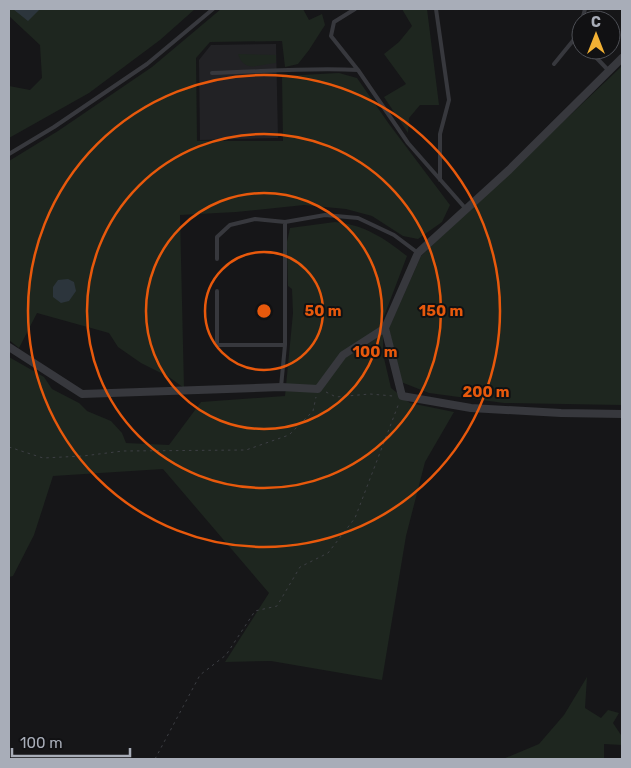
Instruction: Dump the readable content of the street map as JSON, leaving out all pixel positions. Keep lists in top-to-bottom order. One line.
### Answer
{"scale_bar":"100 m","north":"top","rings":["50 m","150 m","100 m","200 m"]}
